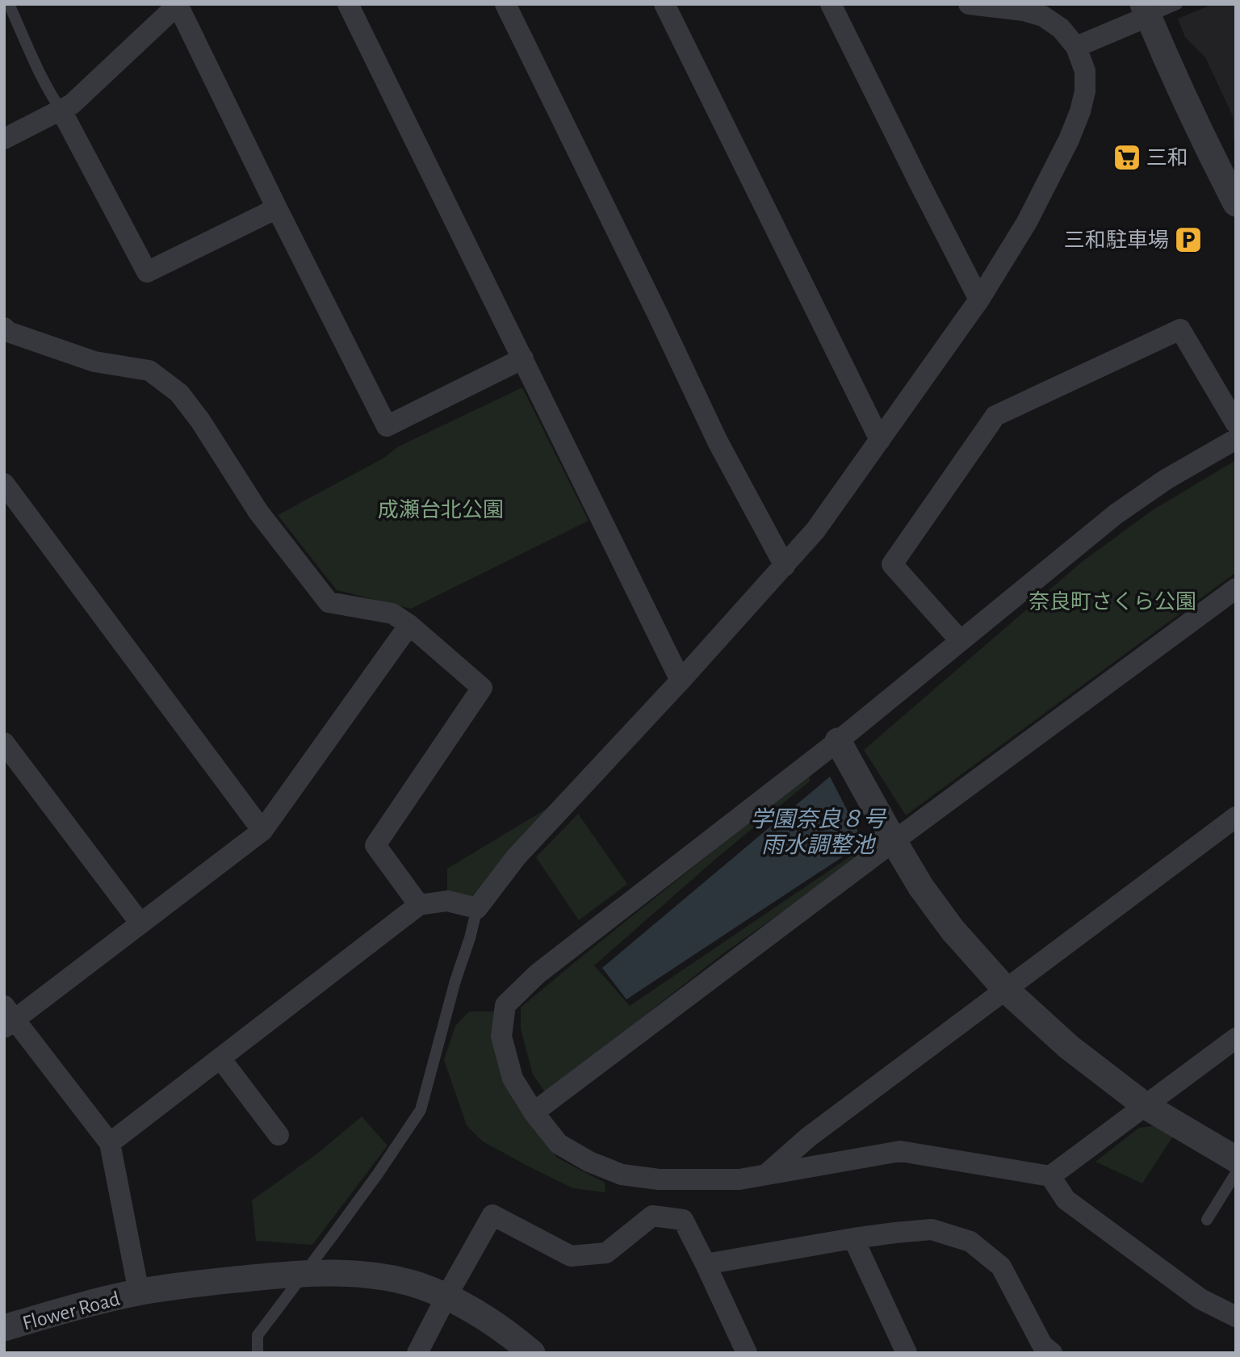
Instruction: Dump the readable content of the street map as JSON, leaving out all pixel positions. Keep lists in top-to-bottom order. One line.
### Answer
{"streets":{"street":["Flower Road"]},"water":["学園奈良８号 雨水調整池"],"parks":["成瀬台北公園","奈良町さくら公園"],"places":{"supermarket":["三和"],"parking":["三和駐車場"]}}
